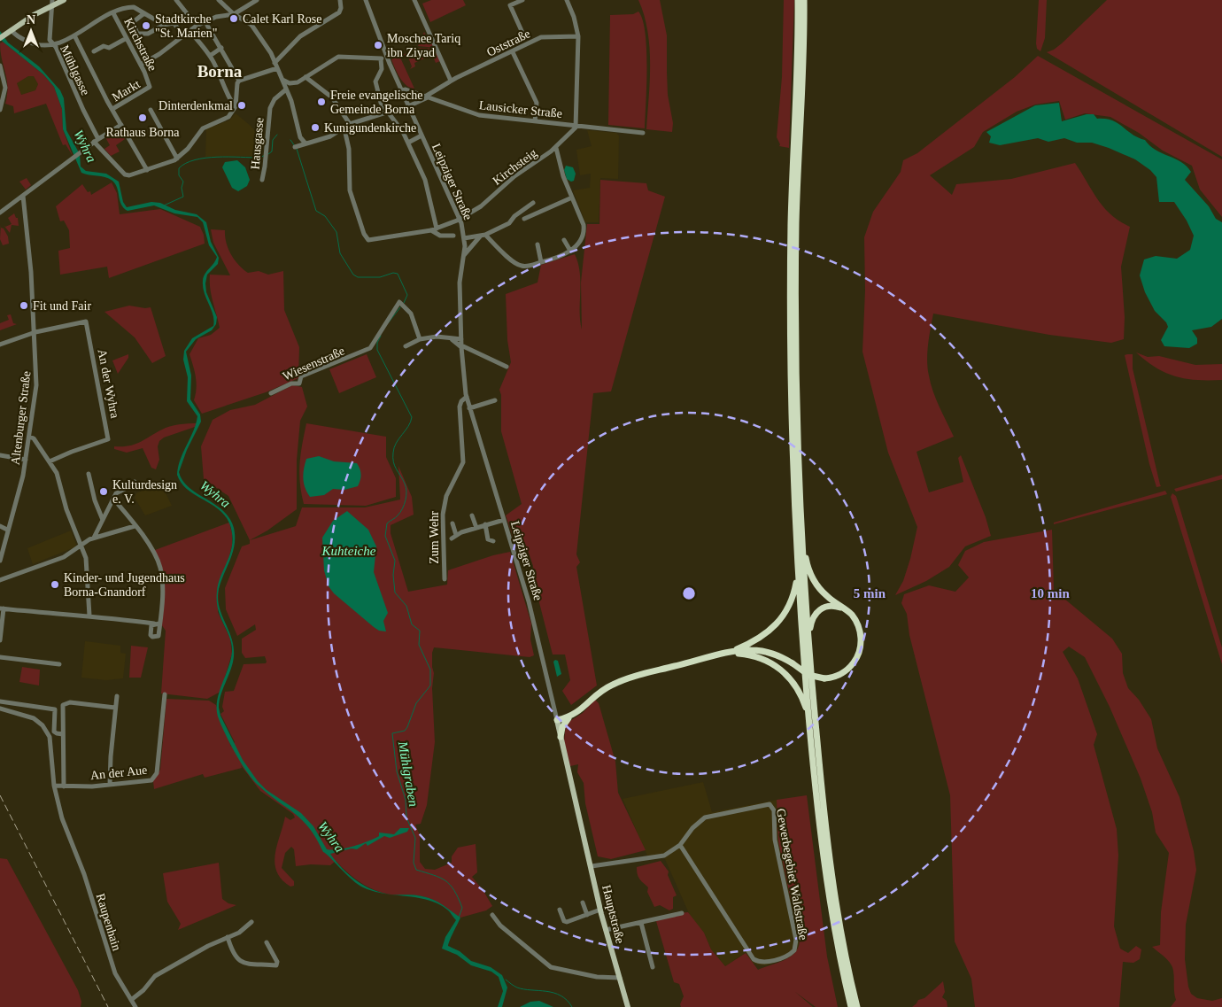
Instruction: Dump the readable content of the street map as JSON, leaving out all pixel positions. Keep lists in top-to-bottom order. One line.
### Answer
{"streets":{"main road":["Hauptstraße"],"street":["Oststraße","Kirchstraße","Mühlgasse","Markt","Lausicker Straße","Hausgasse","Kirchsteig","Leipziger Straße","Wiesenstraße","An der Wyhra","Altenburger Straße","Zum Wehr","An der Aue","Gewerbegebiet Waldstraße","Raupenhain"]},"crossings":[["Oststraße","Lausicker Straße"],["Oststraße","Leipziger Straße"],["Kirchstraße","Markt"],["Mühlgasse","Markt"],["Lausicker Straße","Kirchsteig"],["Lausicker Straße","Leipziger Straße"],["Kirchsteig","Leipziger Straße"],["Leipziger Straße","Zum Wehr"],["Leipziger Straße","Hauptstraße"],["An der Wyhra","Altenburger Straße"],["An der Aue","Raupenhain"],["Gewerbegebiet Waldstraße","Hauptstraße"]],"districts":["Borna"],"water":["Wyhra","Kuhteiche","Mühlgraben"],"places":["Calet Karl Rose","Stadtkirche \"St. Marien\"","Moschee Tariq ibn Ziyad","Freie evangelische Gemeinde Borna","Dinterdenkmal","Rathaus Borna","Kunigundenkirche","Fit und Fair","Kulturdesign e. V.","Kinder- und Jugendhaus Borna-Gnandorf"],"north":"top","rings":["5 min","10 min"]}
